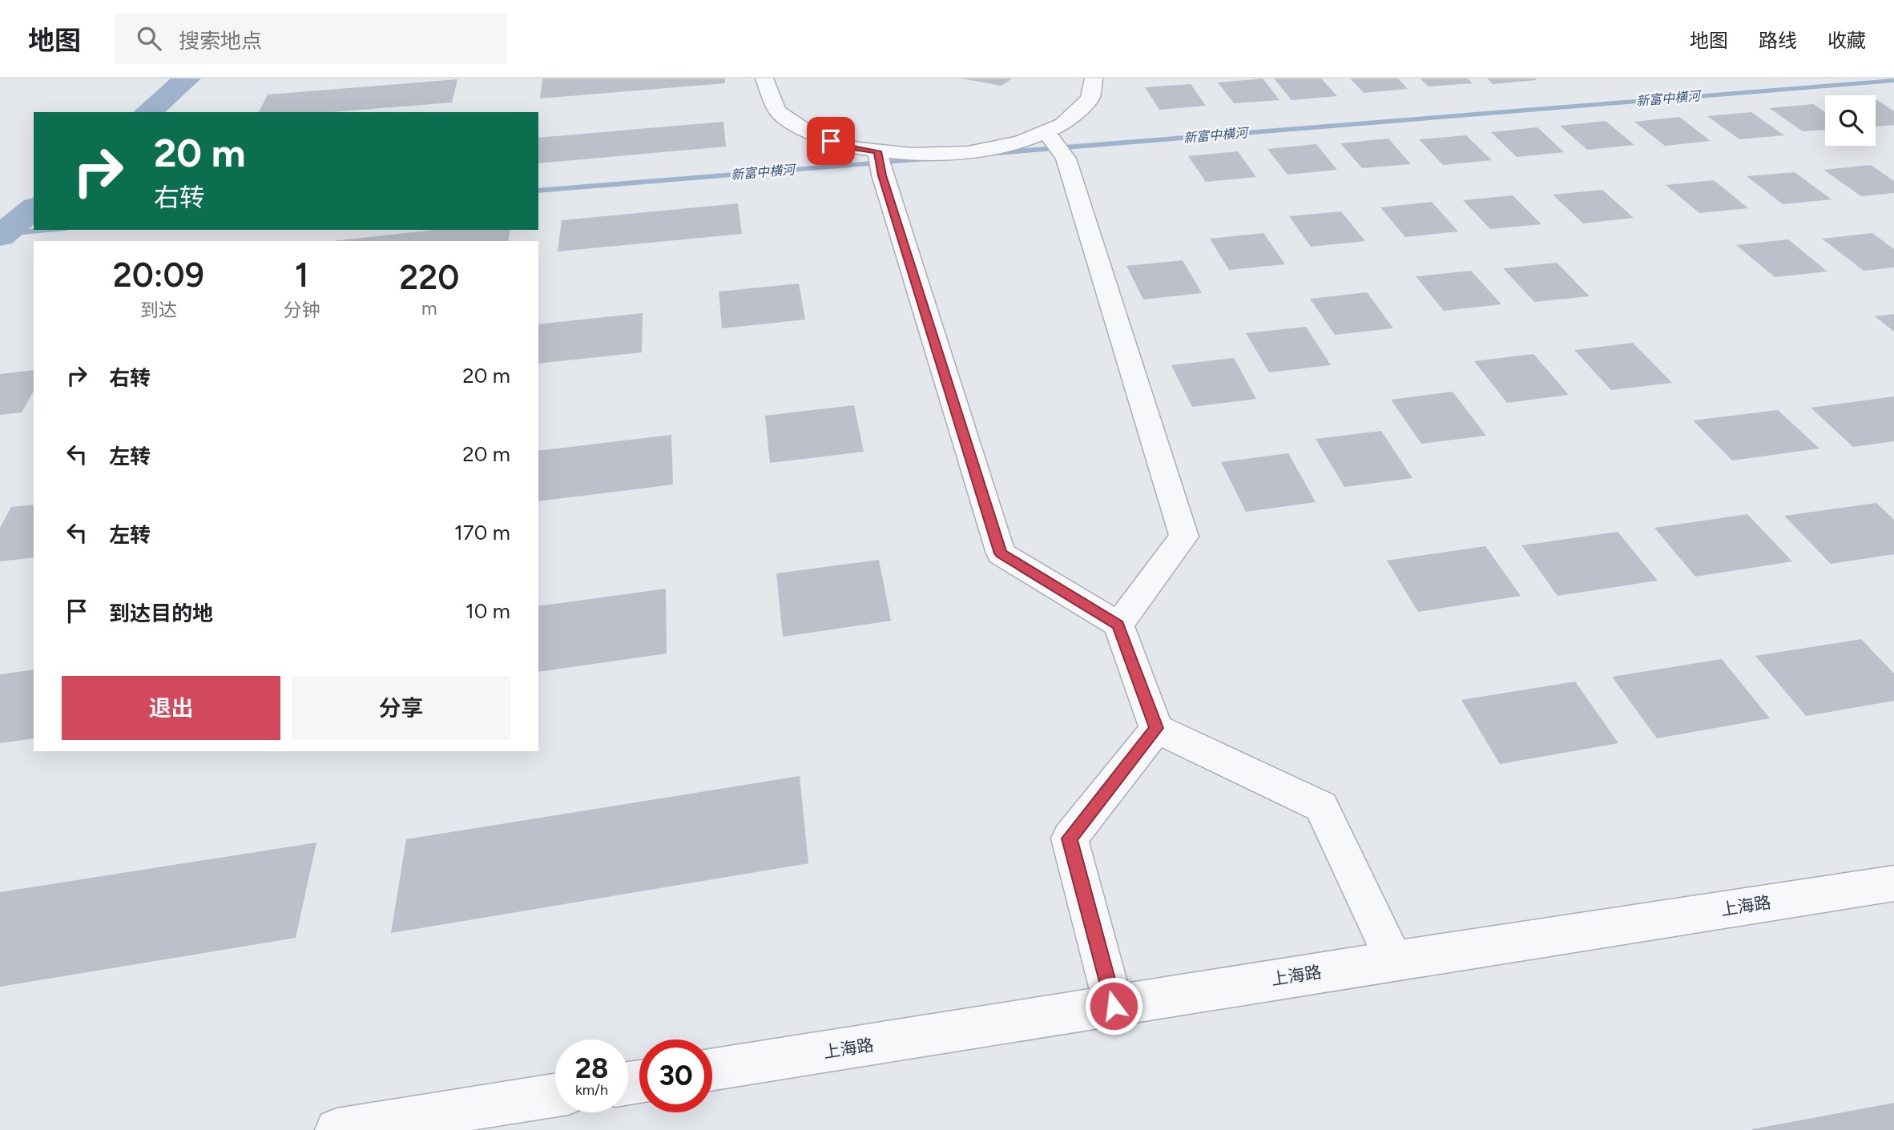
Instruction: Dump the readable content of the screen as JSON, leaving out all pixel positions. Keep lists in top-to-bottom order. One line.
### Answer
{"streets":{"street":["上海路"]},"water":["新富中横河"],"page":{"header":"地图","search":"搜索地点","nav":["地图","路线","收藏"],"turn":["20 m","右转"],"eta":["20:09","到达","1","分钟","220","m"],"list":[{"name":"右转","value":"20 m"},{"name":"左转","value":"20 m"},{"name":"左转","value":"170 m"},{"name":"到达目的地","value":"10 m"}],"buttons":["退出","分享"],"speed":"28 km/h","limit":"30"}}
